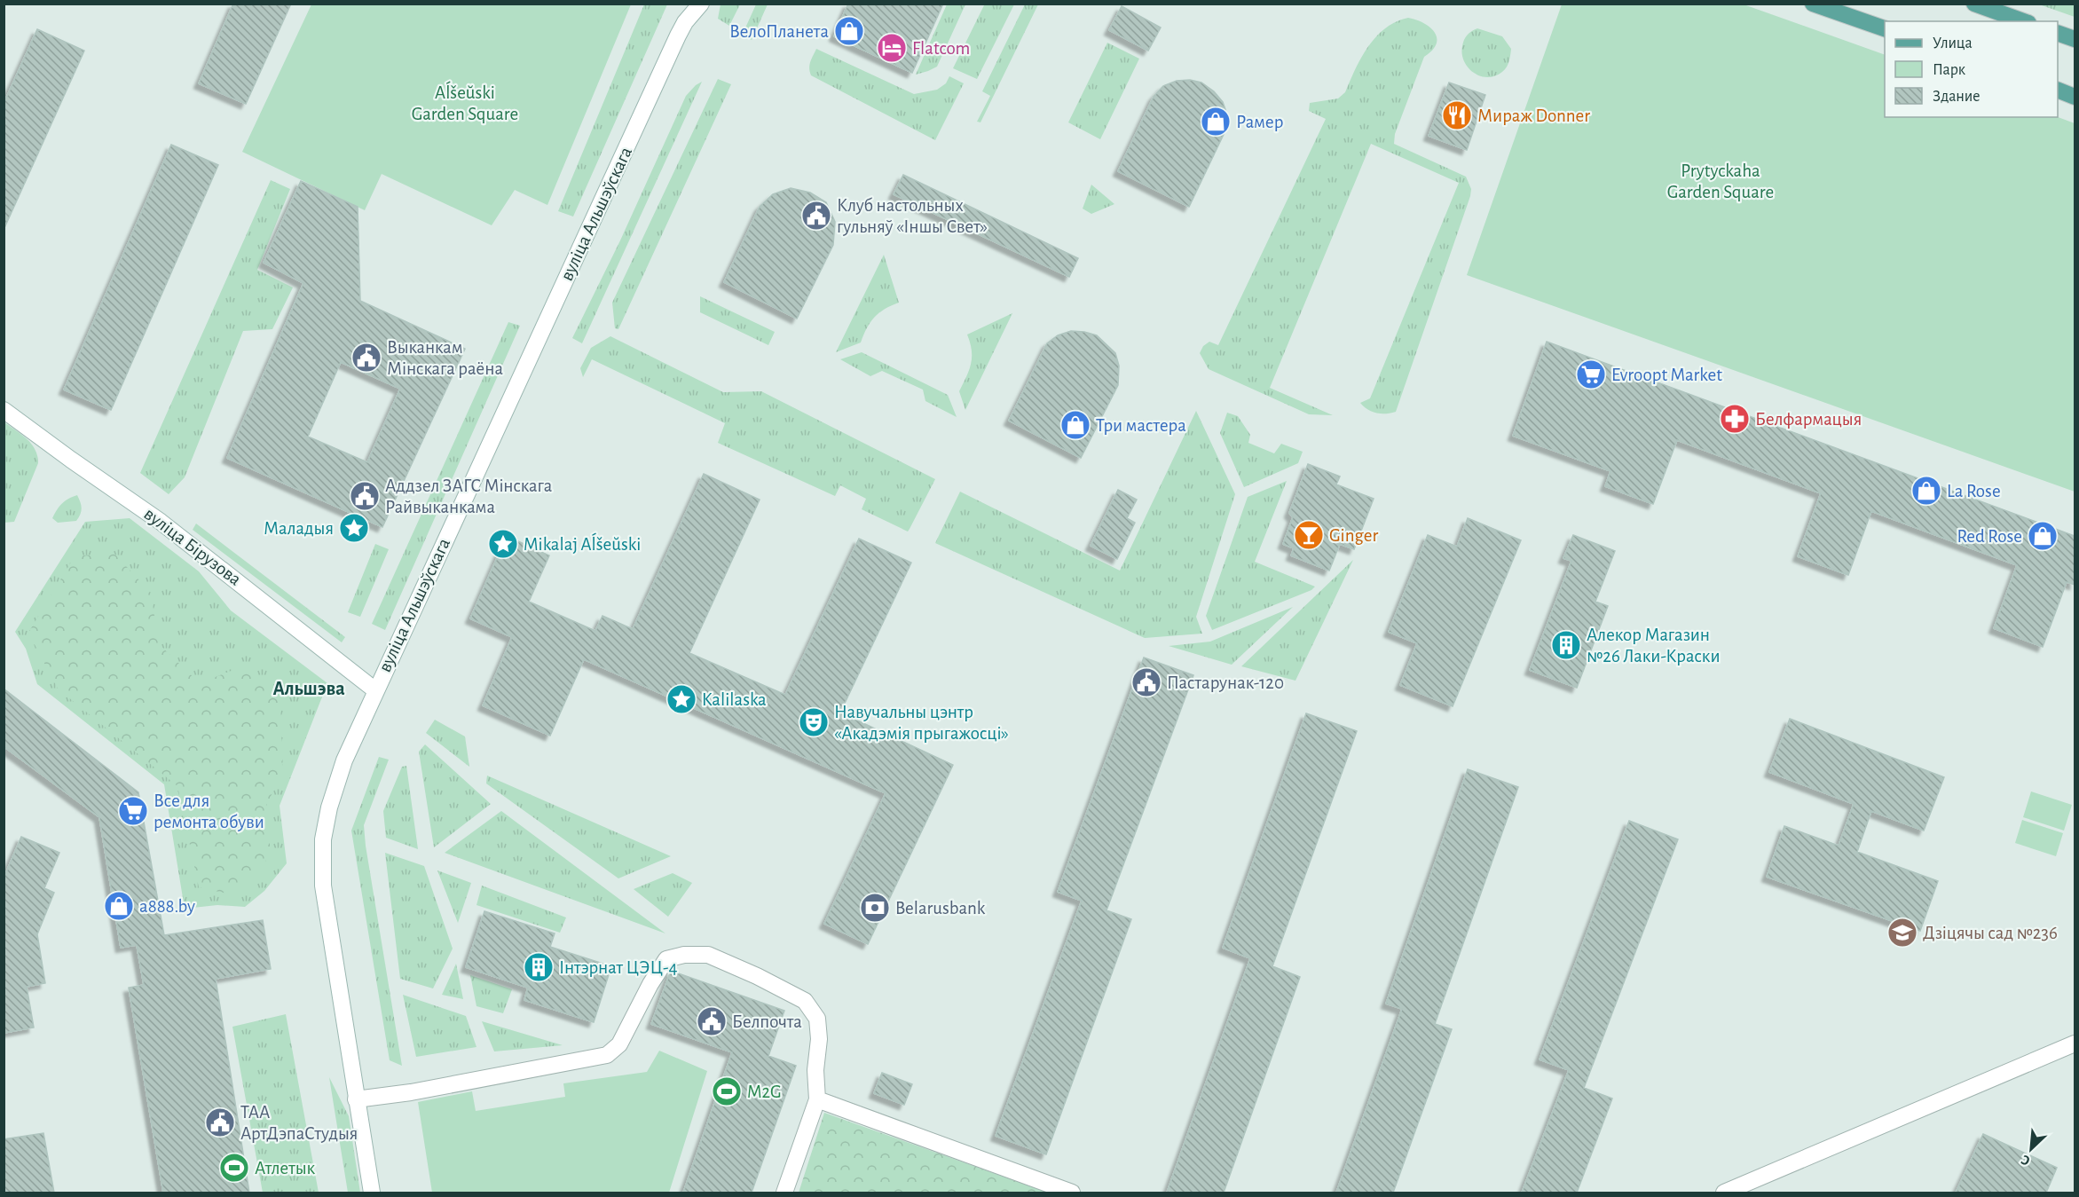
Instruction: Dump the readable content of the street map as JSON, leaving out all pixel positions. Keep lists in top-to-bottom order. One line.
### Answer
{"streets":{"street":["вуліца Альшэўскага","вуліца Бірузова"]},"crossings":[["вуліца Альшэўскага","вуліца Бірузова"]],"districts":["Альшэва"],"parks":["Aĺšeŭski Garden Square","Prytyckaha Garden Square"],"places":{"shop":["ВелоПланета","Рамер","Три мастера","La Rose","Red Rose","a888.by"],"hotel":["Flatcom"],"restaurant":["Мираж Donner"],"public building":["Клуб настольных гульняў «Іншы Свет»","Выканкам Мінскага раёна","Аддзел ЗАГС Мінскага Райвыканкама","Пастарунак-120","Белпочта","ТАА АртДэпаСтудыя"],"supermarket":["Evroopt Market","Все для ремонта обуви"],"pharmacy":["Белфармацыя"],"place":["Маладыя","Mikalaj Aĺšeŭski","Kalilaska"],"bar":["Ginger"],"building":["Алекор Магазин №26 Лаки-Краски","Інтэрнат ЦЭЦ-4"],"theatre":["Навучальны цэнтр «Акадэмія прыгажосці»"],"bank":["Belarusbank"],"school or university":["Дзіцячы сад №236"],"sports":["M2G","Атлетык"]},"legend":["Улица","Парк","Здание"],"north":"bottom left"}
